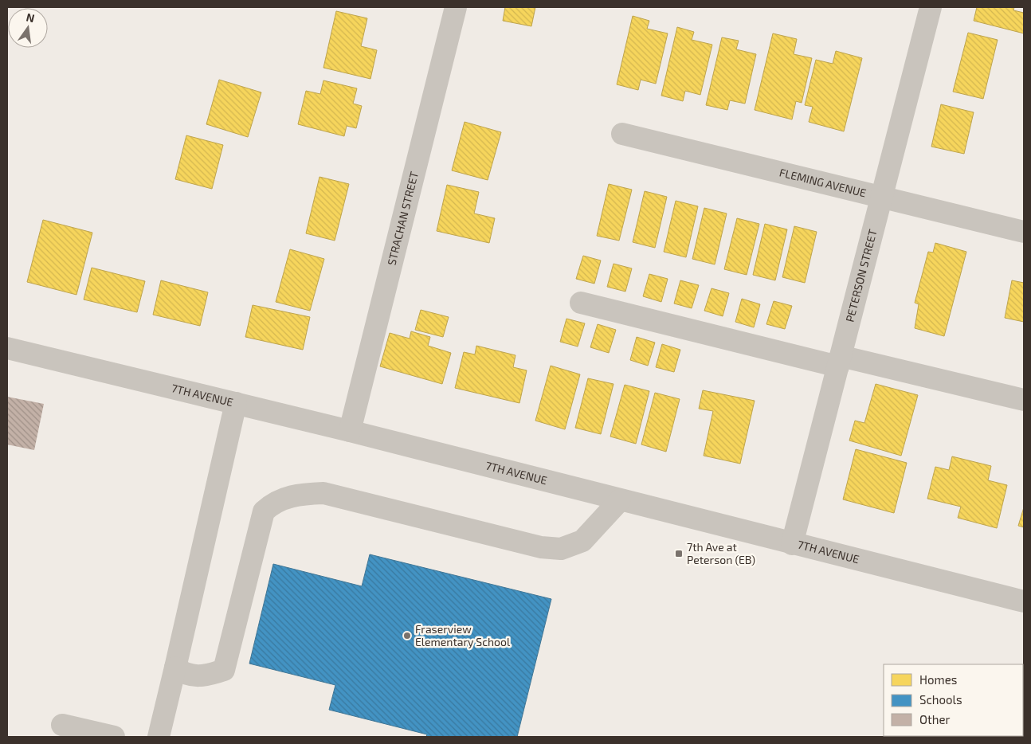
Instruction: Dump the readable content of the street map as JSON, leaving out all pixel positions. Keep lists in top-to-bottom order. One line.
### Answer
{"streets":{"street":["FLEMING AVENUE","STRACHAN STREET","PETERSON STREET","7TH AVENUE"]},"crossings":[["FLEMING AVENUE","PETERSON STREET"],["STRACHAN STREET","7TH AVENUE"],["PETERSON STREET","7TH AVENUE"]],"places":{"transit":["7th Ave at Peterson (EB)"],"other":["Fraserview Elementary School"]},"legend":["Homes","Schools","Other"],"north":"top"}
